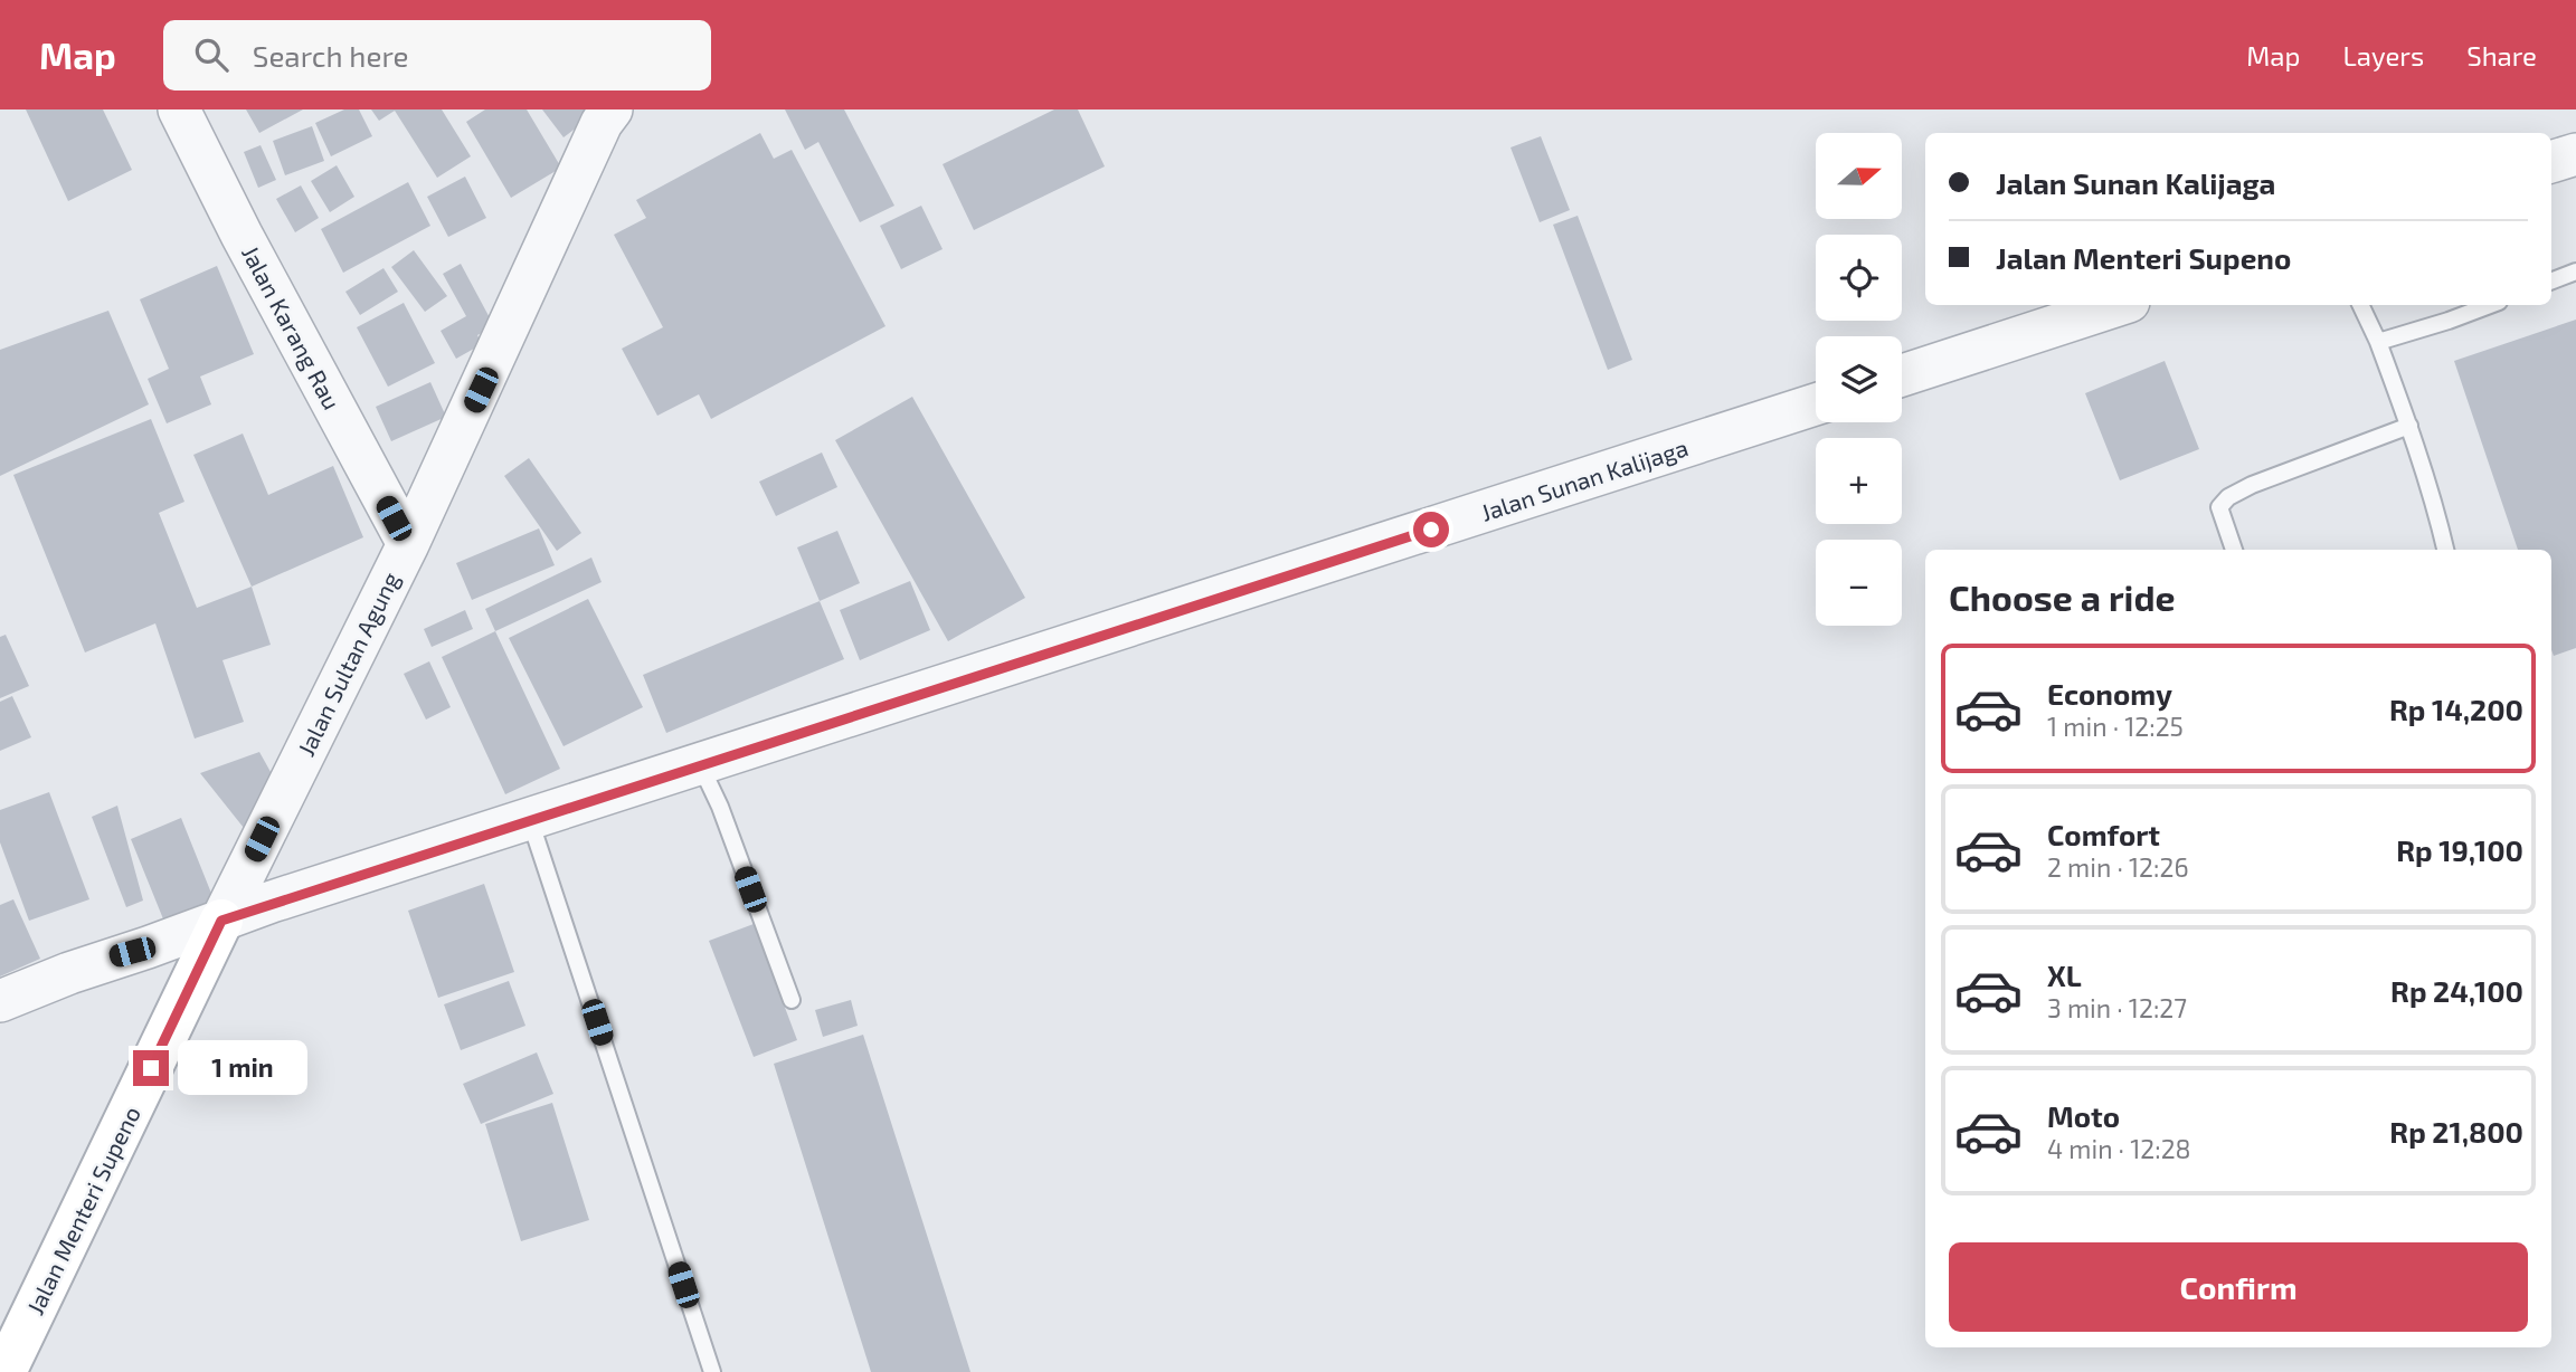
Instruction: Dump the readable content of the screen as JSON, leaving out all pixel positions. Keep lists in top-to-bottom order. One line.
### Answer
{"streets":{"main road":["Jalan Menteri Supeno"],"street":["Jalan Karang Rau","Jalan Sunan Kalijaga","Jalan Sultan Agung"]},"crossings":[["Jalan Karang Rau","Jalan Sultan Agung"],["Jalan Sunan Kalijaga","Jalan Sultan Agung"],["Jalan Sunan Kalijaga","Jalan Menteri Supeno"],["Jalan Sultan Agung","Jalan Menteri Supeno"]],"north":"right","page":{"header":"Map","search":"Search here","nav":["Map","Layers","Share"],"map_buttons":["+","−"],"banner":["Jalan Sunan Kalijaga","Jalan Menteri Supeno"],"heading":"Choose a ride","list":[{"name":"Economy","note":"1 min · 12:25","value":"Rp 14,200"},{"name":"Comfort","note":"2 min · 12:26","value":"Rp 19,100"},{"name":"XL","note":"3 min · 12:27","value":"Rp 24,100"},{"name":"Moto","note":"4 min · 12:28","value":"Rp 21,800"}],"bubble":"1 min","buttons":"Confirm"}}
